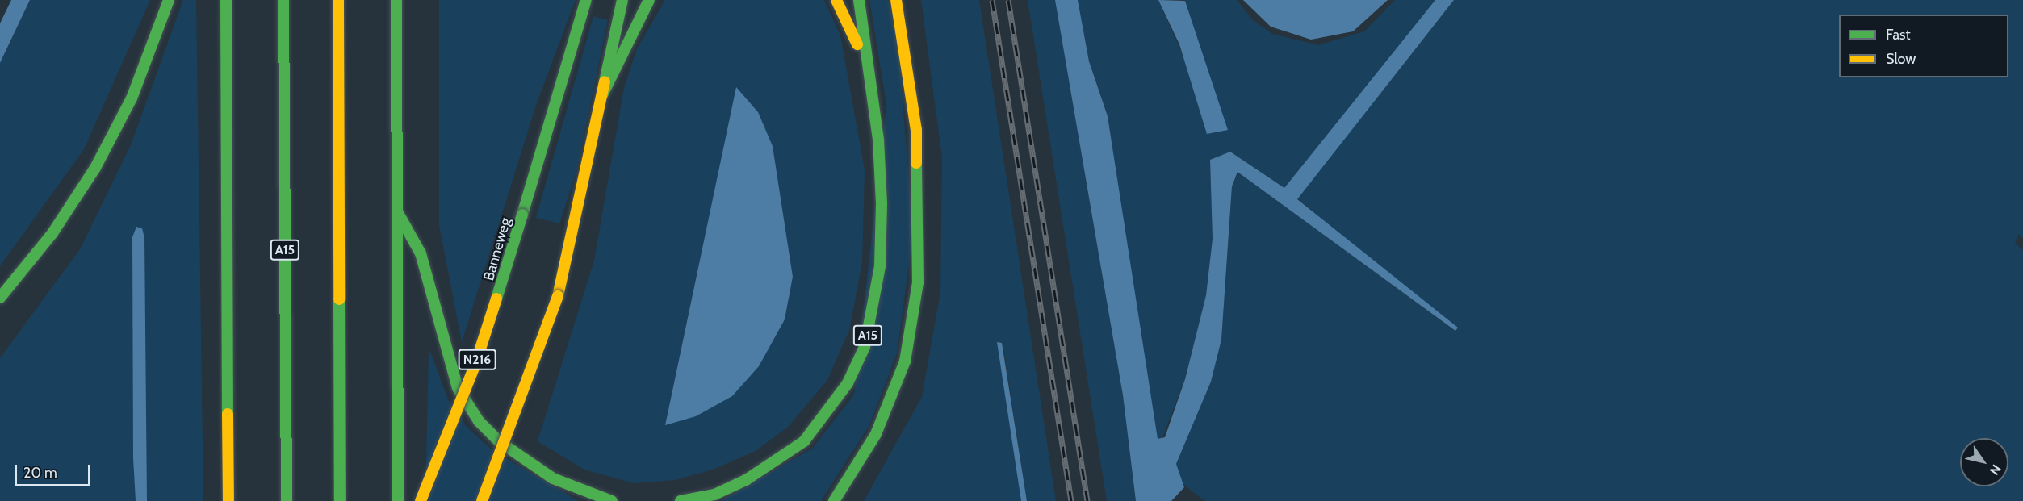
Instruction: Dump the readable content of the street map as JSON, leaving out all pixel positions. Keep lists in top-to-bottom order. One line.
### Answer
{"streets":{"main road":["Banneweg","A15","N216"]},"legend":["Fast","Slow"],"scale_bar":"20 m","north":"bottom right"}
